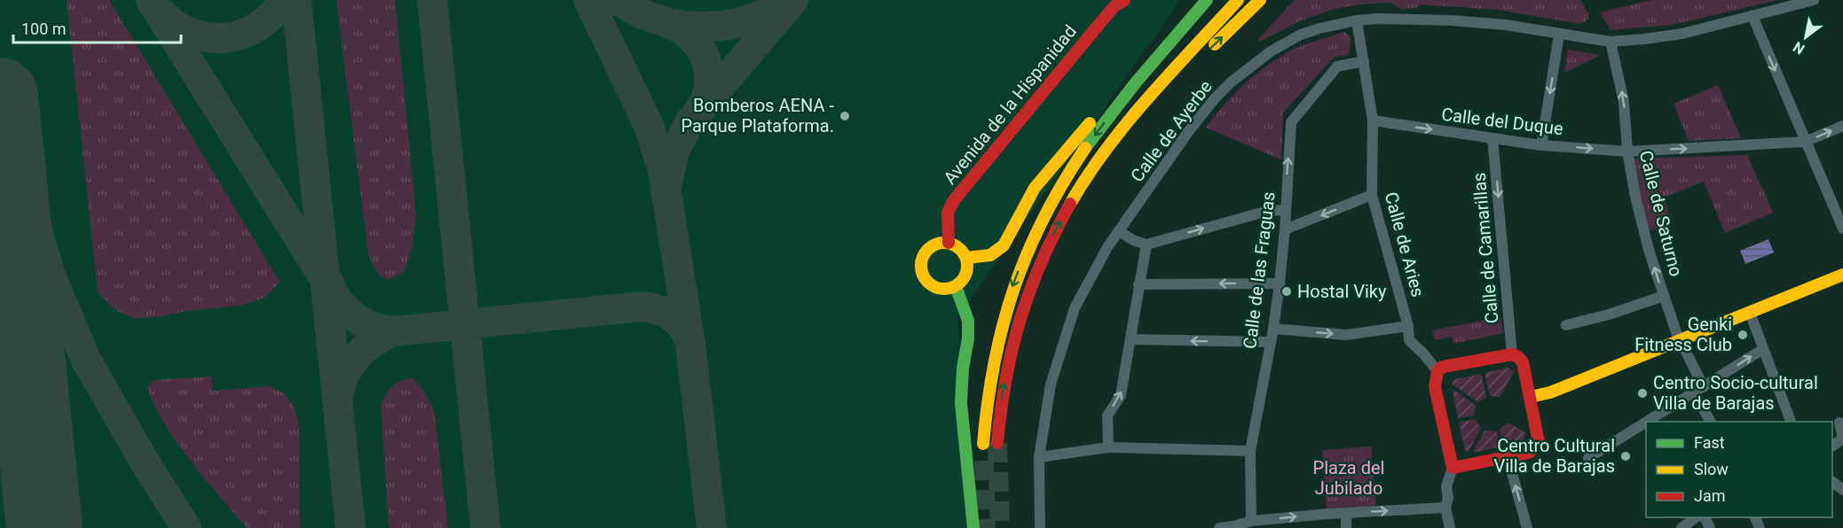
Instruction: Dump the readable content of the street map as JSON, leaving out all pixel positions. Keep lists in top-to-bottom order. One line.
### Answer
{"streets":{"main road":["Avenida de la Hispanidad"],"street":["Calle del Duque","Calle de Ayerbe","Calle de Saturno","Calle de Aries","Calle de Camarillas","Calle de las Fraguas"]},"crossings":[["Calle del Duque","Calle de Saturno"],["Calle del Duque","Calle de Aries"],["Calle del Duque","Calle de Camarillas"],["Calle de Ayerbe","Calle de Saturno"],["Calle de Ayerbe","Calle de Aries"],["Calle de Aries","Calle de las Fraguas"]],"one_way":["Calle del Duque","Calle de Camarillas"],"parks":["Plaza del Jubilado"],"places":["Bomberos AENA - Parque Plataforma.","Hostal Viky","Genki Fitness Club","Centro Socio-cultural Villa de Barajas","Centro Cultural Villa de Barajas"],"legend":["Fast","Slow","Jam"],"scale_bar":"100 m","north":"bottom left"}
